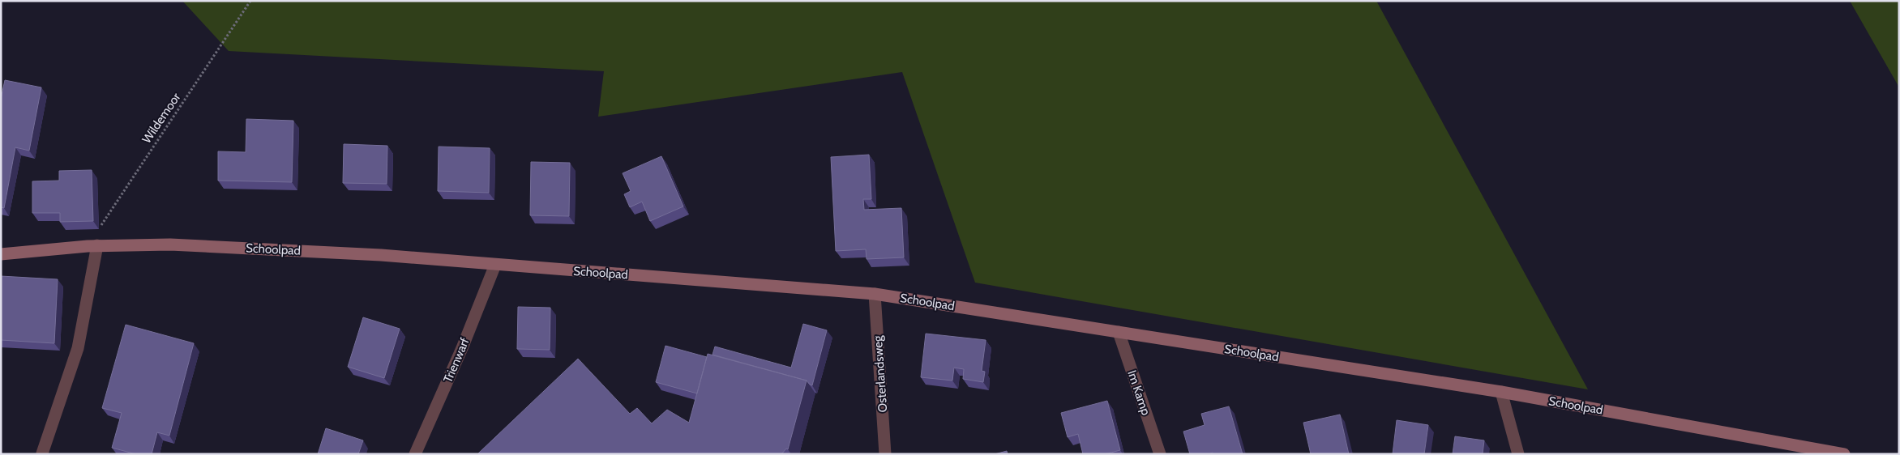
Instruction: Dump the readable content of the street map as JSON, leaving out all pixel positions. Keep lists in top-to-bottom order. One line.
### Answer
{"streets":{"street":["Schoolpad","Trienwarf","Osterlandsweg","Im Kamp"],"path":["Wildemoor"]},"crossings":[["Wildemoor","Schoolpad"],["Schoolpad","Trienwarf"],["Schoolpad","Osterlandsweg"],["Schoolpad","Im Kamp"]]}
